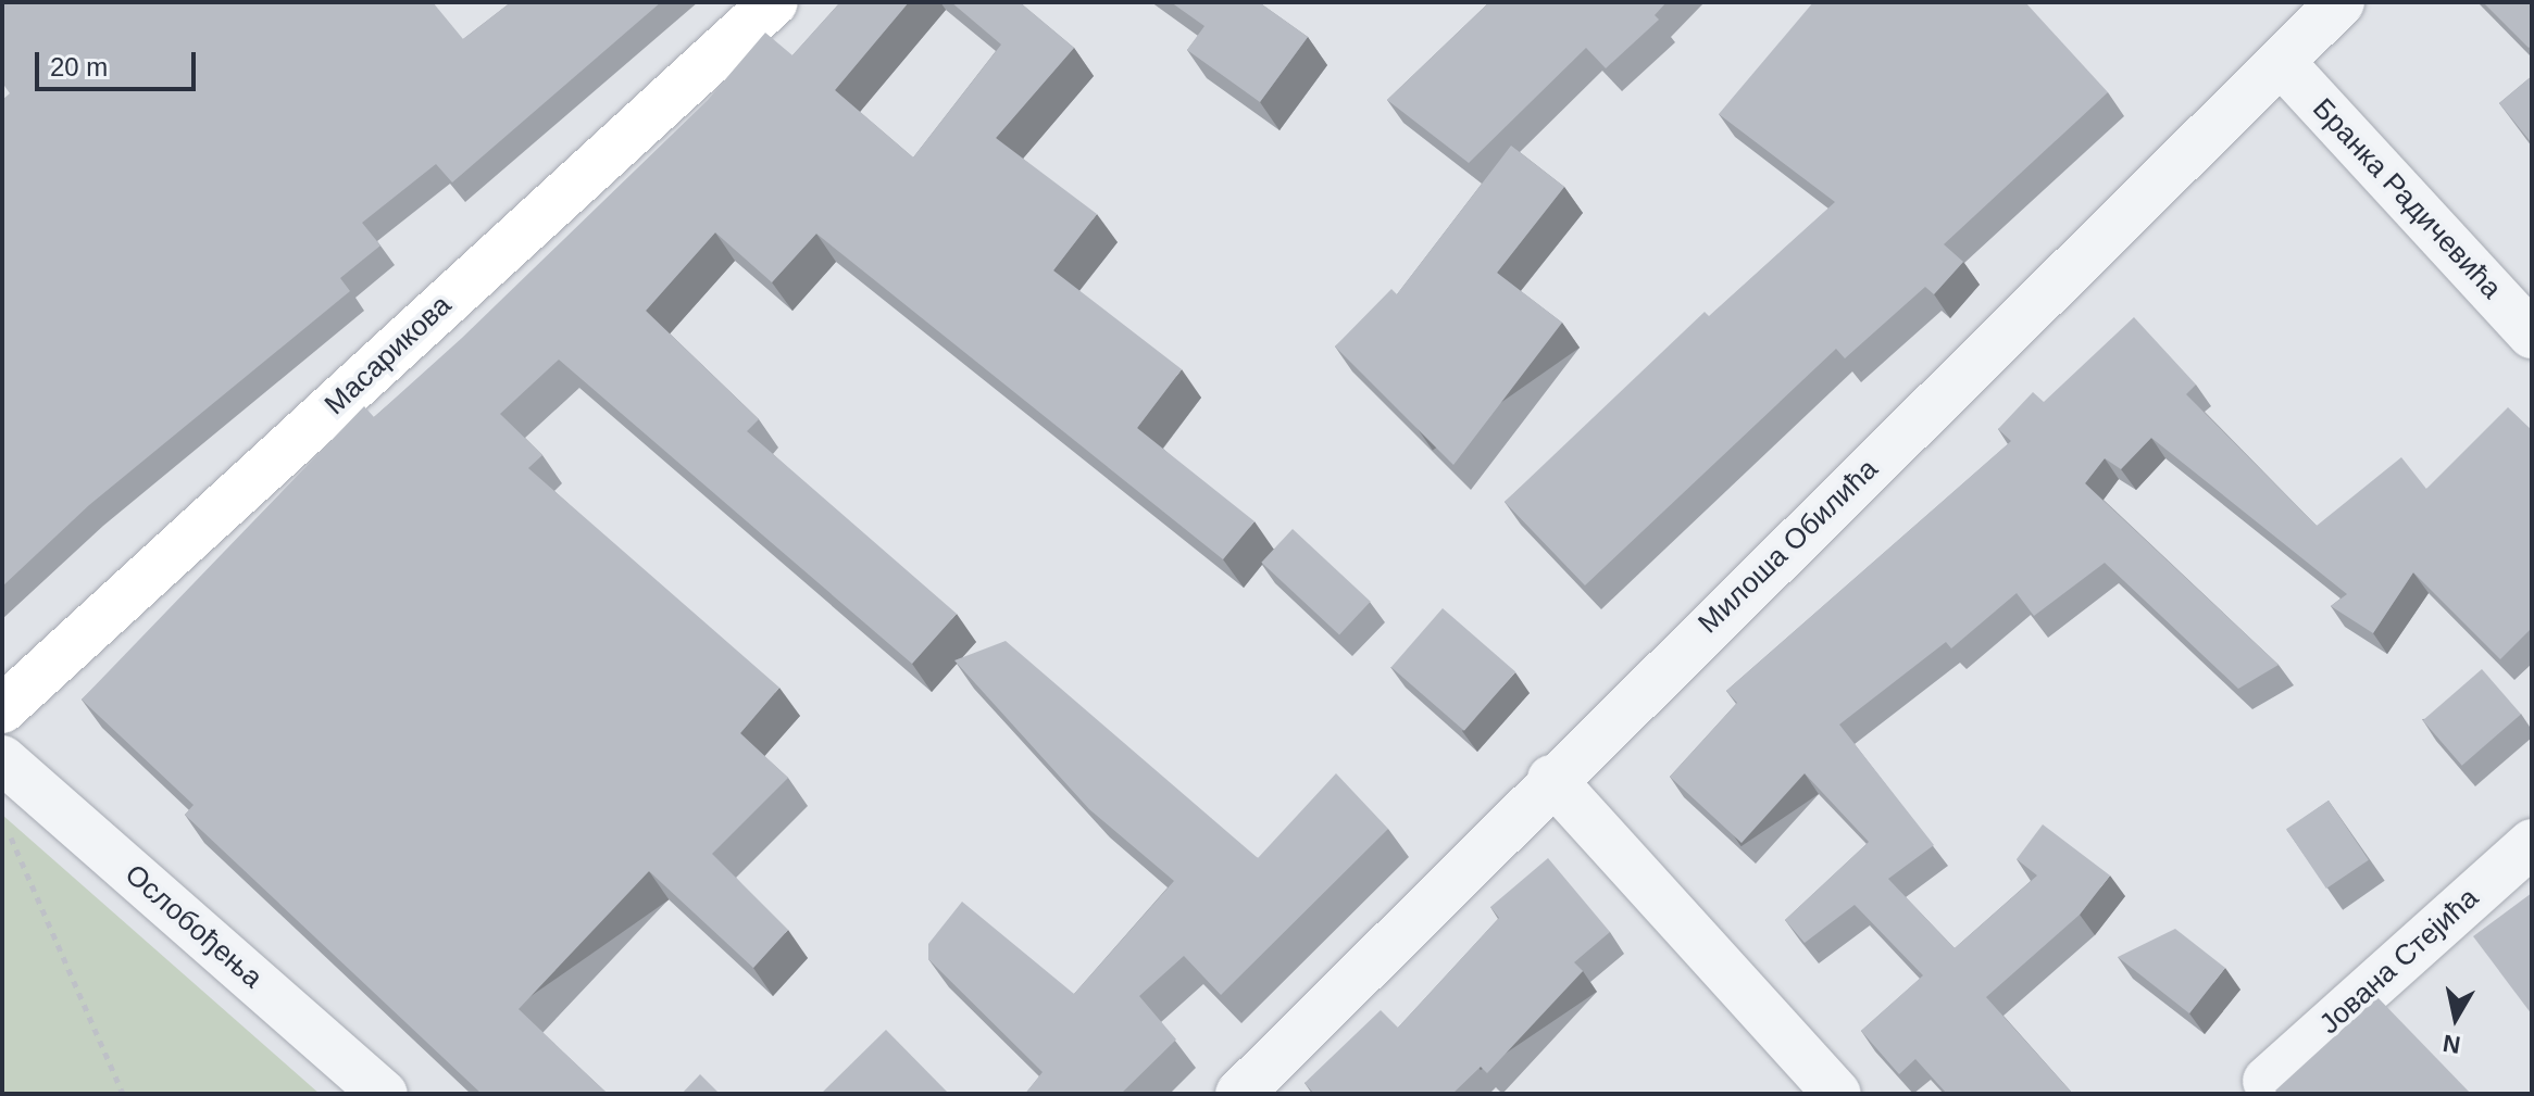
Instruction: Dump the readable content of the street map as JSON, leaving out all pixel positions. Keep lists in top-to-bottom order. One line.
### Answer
{"streets":{"main road":["Масарикова"],"street":["Бранка Радичевића","Милоша Обилића","Ослобођења","Јована Стејића"]},"crossings":[["Бранка Радичевића","Милоша Обилића"]],"scale_bar":"20 m","north":"bottom"}
